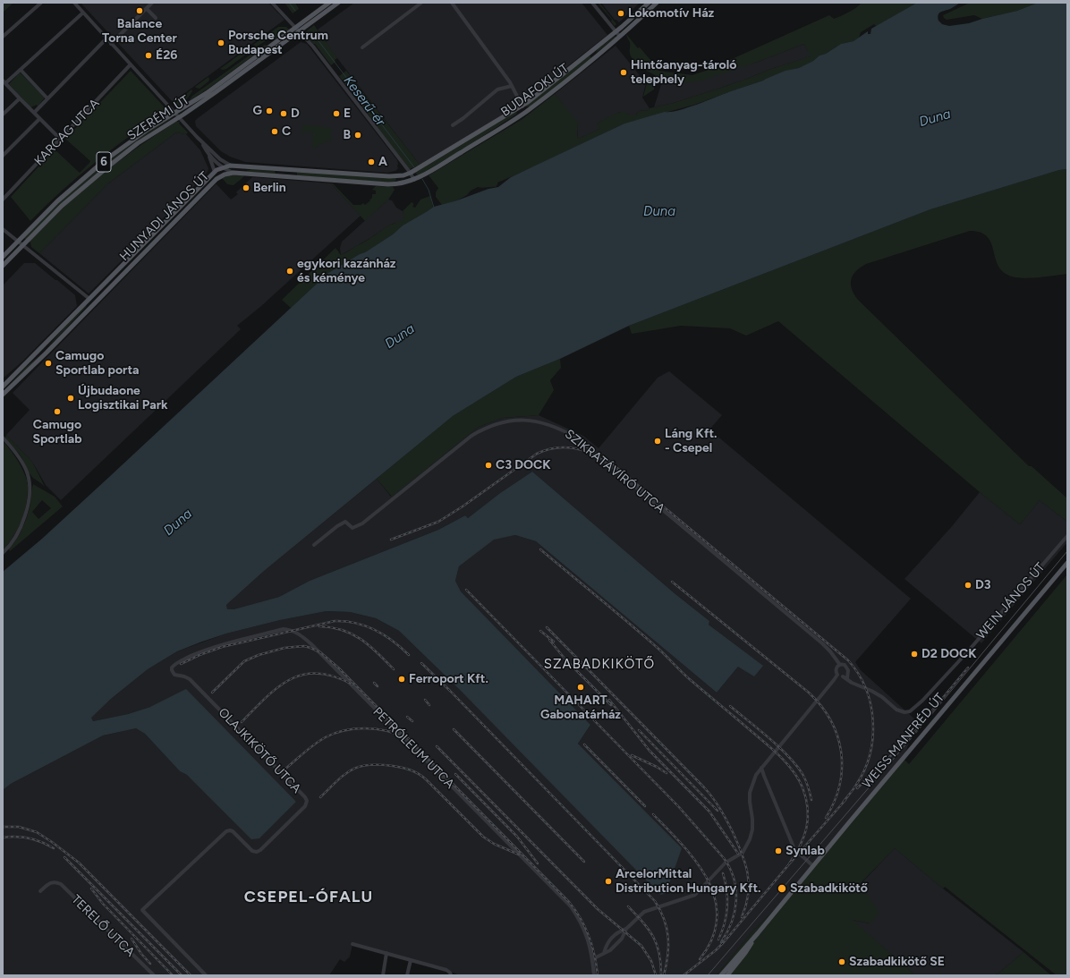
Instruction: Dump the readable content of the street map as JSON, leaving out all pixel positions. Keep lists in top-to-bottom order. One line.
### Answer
{"streets":{"main road":["BUDAFOKI ÚT","SZERÉMI ÚT","6","HUNYADI JÁNOS ÚT","WEISS MANFRÉD ÚT"],"street":["KARCAG UTCA","SZIKRATÁVÍRÓ UTCA","WEIN JÁNOS ÚT","PETRÓLEUM UTCA","OLAJKIKÖTŐ UTCA","TERELŐ UTCA"]},"crossings":[["BUDAFOKI ÚT","HUNYADI JÁNOS ÚT"],["SZIKRATÁVÍRÓ UTCA","WEIN JÁNOS ÚT"],["PETRÓLEUM UTCA","OLAJKIKÖTŐ UTCA"]],"districts":["SZABADKIKÖTŐ","CSEPEL-ÓFALU"],"water":["Keserű-ér","Duna"],"places":["Balance Torna Center","Lokomotív Ház","Porsche Centrum Budapest","É26","Hintőanyag-tároló telephely","G","D","E","C","B","A","Berlin","egykori kazánház és kéménye","Camugo Sportlab porta","Újbudaone Logisztikai Park","Camugo Sportlab","Láng Kft. - Csepel","C3 DOCK","D3","D2 DOCK","Ferroport Kft.","MAHART Gabonatárház","Synlab","ArcelorMittal Distribution Hungary Kft.","Szabadkikötő","Szabadkikötő SE"]}
